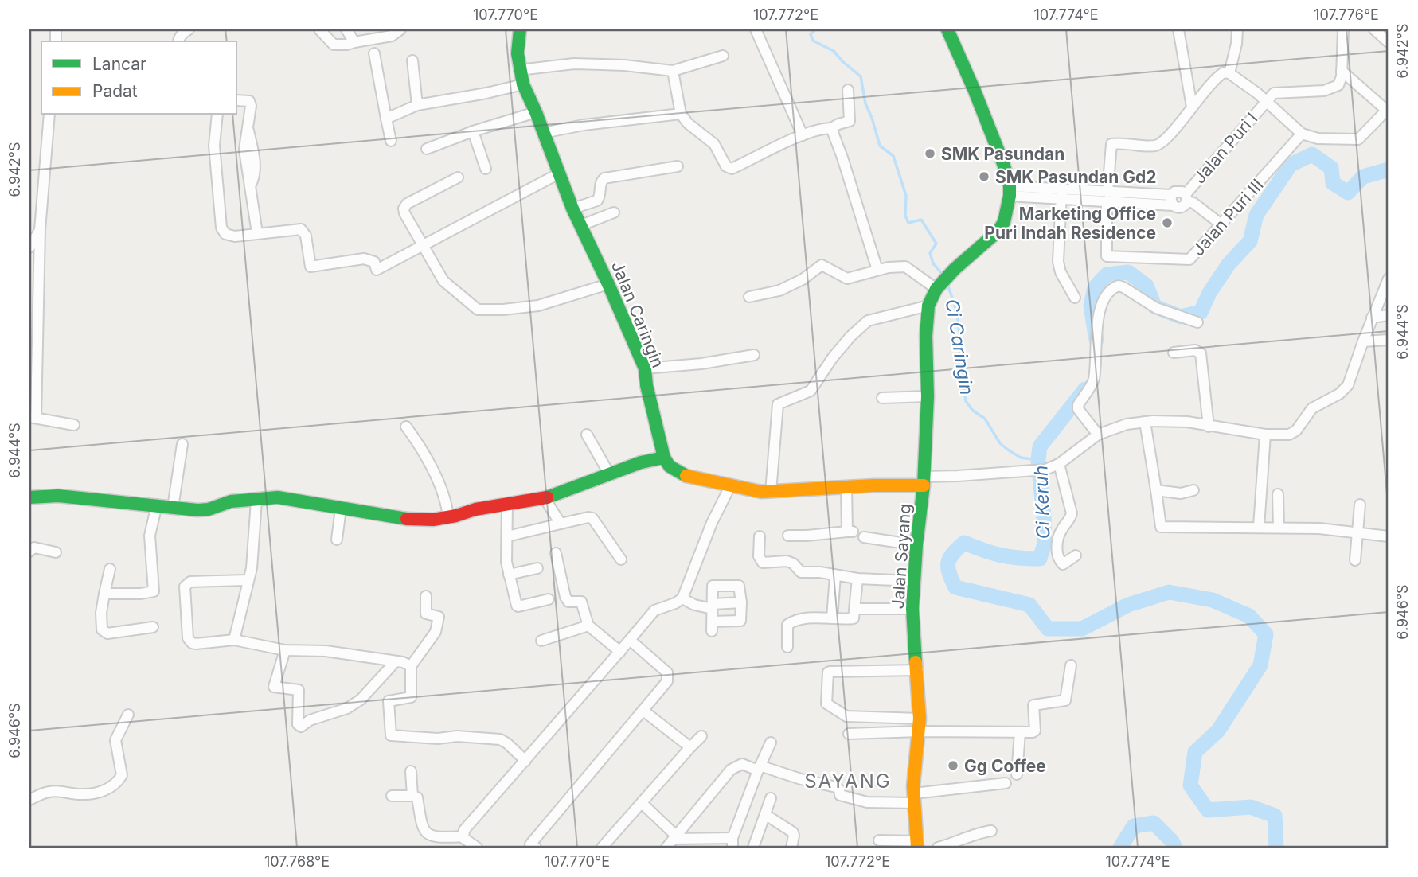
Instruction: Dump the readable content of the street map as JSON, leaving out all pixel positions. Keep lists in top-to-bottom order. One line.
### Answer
{"streets":{"street":["Jalan Puri I","Jalan Puri III","Jalan Caringin","Jalan Sayang"]},"districts":["SAYANG"],"water":["Ci Caringin","Ci Keruh"],"places":["SMK Pasundan","SMK Pasundan Gd2","Marketing Office Puri Indah Residence","Gg Coffee"],"legend":["Lancar","Padat"],"coordinates":["107.770°E","107.772°E","107.774°E","107.776°E","6.942°S","6.944°S","6.946°S","107.768°E"]}
